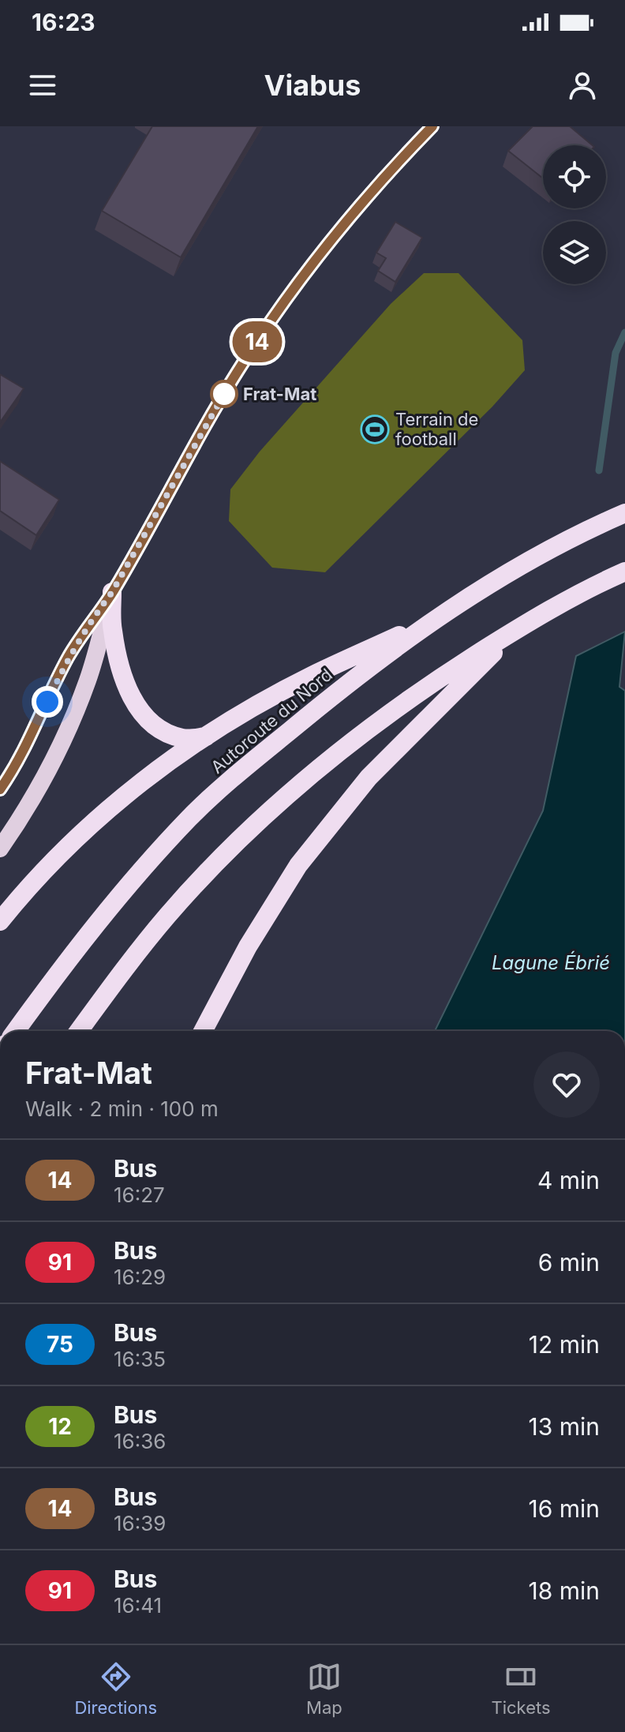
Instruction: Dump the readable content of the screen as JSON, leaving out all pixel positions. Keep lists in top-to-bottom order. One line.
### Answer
{"streets":{"highway":["Autoroute du Nord"]},"water":["Lagune Ébrié"],"places":{"other":["Frat-Mat"],"sports":["Terrain de football"]},"lines":["bus line 14"],"page":{"status":"16:23","header":"Viabus","on_map":"14","heading":["Frat-Mat","Walk · 2 min · 100 m"],"list":[{"mark":"14","name":"Bus","note":"16:27","value":"4 min"},{"mark":"91","name":"Bus","note":"16:29","value":"6 min"},{"mark":"75","name":"Bus","note":"16:35","value":"12 min"},{"mark":"12","name":"Bus","note":"16:36","value":"13 min"},{"mark":"14","name":"Bus","note":"16:39","value":"16 min"},{"mark":"91","name":"Bus","note":"16:41","value":"18 min"}],"tabs":["Directions","Map","Tickets"]}}
